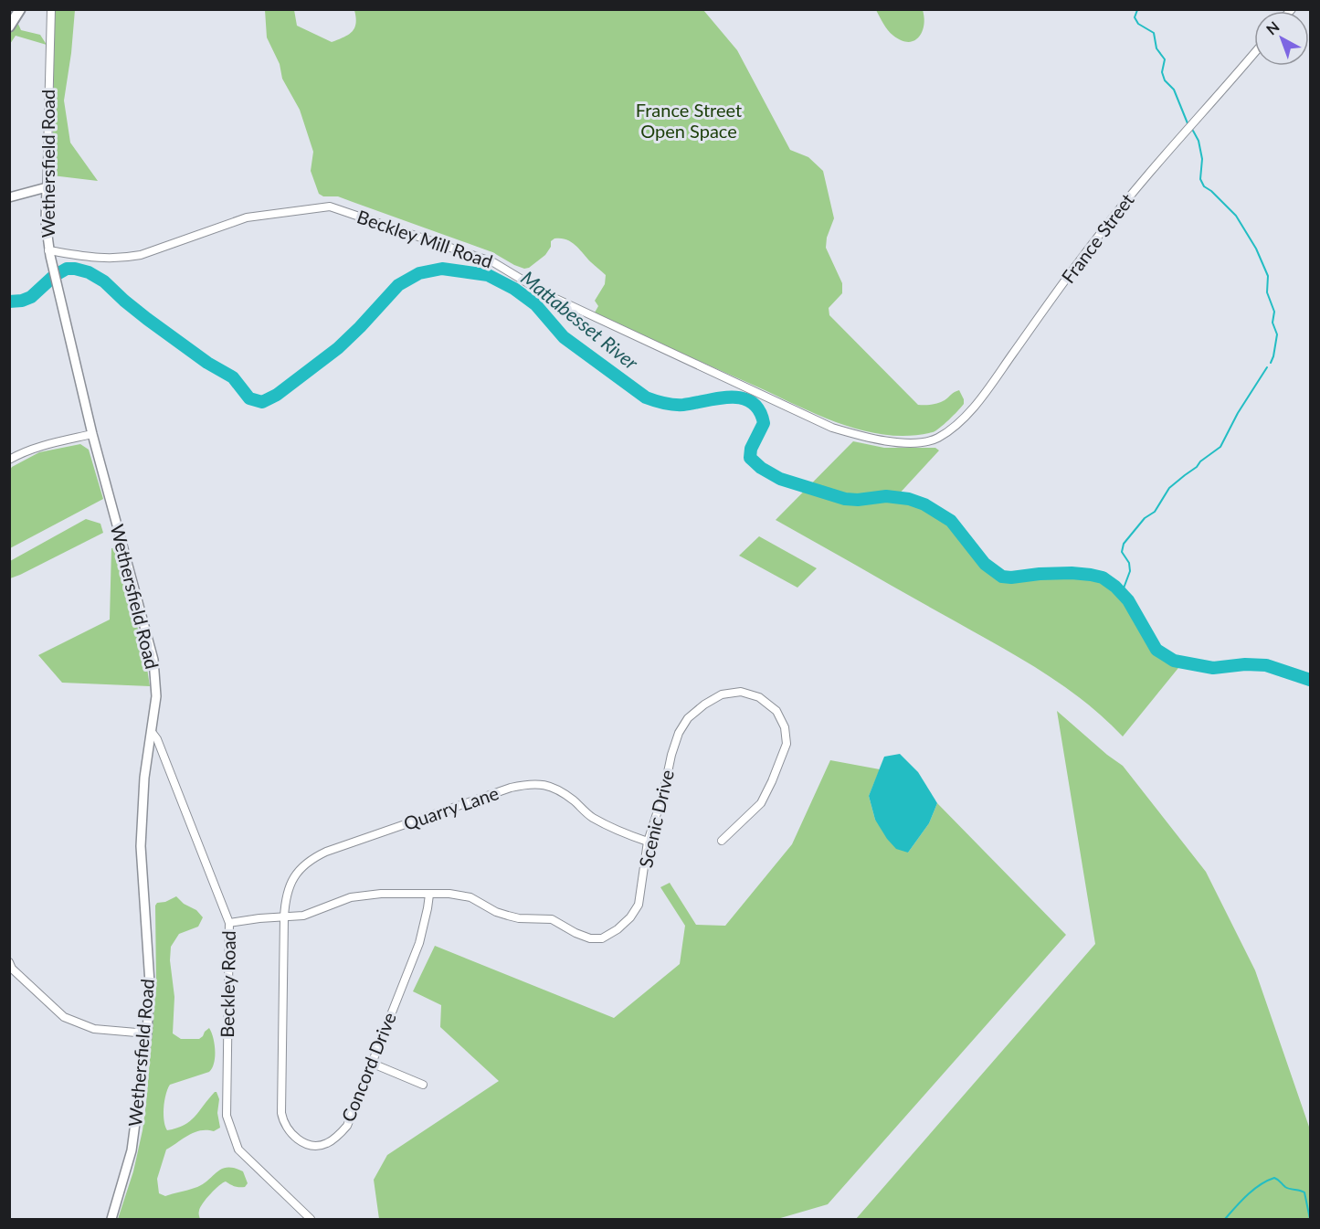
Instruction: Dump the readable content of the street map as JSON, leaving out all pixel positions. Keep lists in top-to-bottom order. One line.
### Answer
{"streets":{"street":["Wethersfield Road","France Street","Beckley Mill Road","Quarry Lane","Scenic Drive","Beckley Road","Concord Drive"]},"crossings":[["Wethersfield Road","Beckley Mill Road"],["Wethersfield Road","Beckley Road"],["France Street","Beckley Mill Road"],["Quarry Lane","Scenic Drive"],["Quarry Lane","Concord Drive"],["Scenic Drive","Beckley Road"],["Scenic Drive","Concord Drive"]],"water":["Mattabesset River"],"parks":["France Street Open Space"],"north":"top left"}
